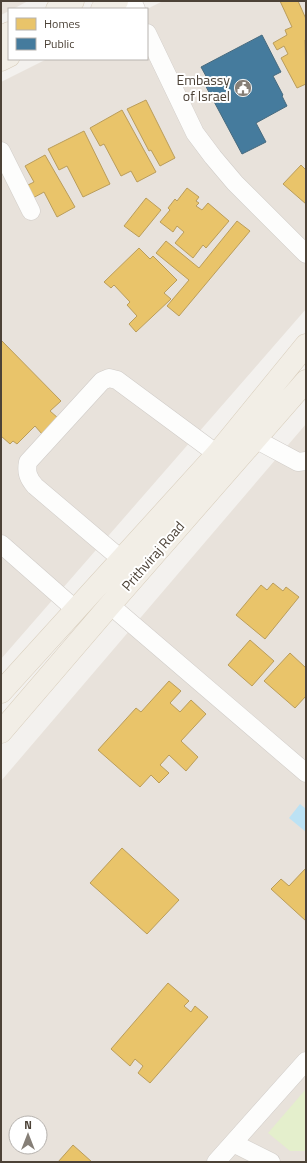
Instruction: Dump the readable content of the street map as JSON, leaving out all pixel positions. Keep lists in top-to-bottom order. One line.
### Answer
{"streets":{"main road":["Prithviraj Road"]},"places":{"public building":["Embassy of Israel"]},"legend":["Homes","Public"],"north":"top"}
